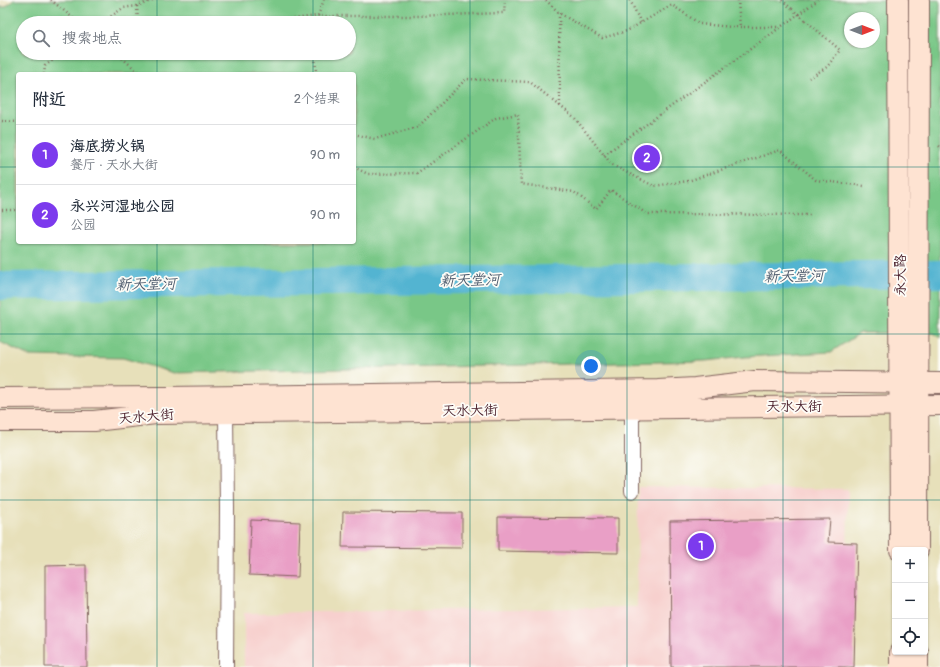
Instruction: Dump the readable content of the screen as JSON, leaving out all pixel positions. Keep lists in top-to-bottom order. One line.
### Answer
{"streets":{"main road":["永大路","天水大街"]},"crossings":[["永大路","天水大街"]],"water":["新天堂河"],"north":"right","page":{"search":"搜索地点","heading":["附近","2个结果"],"list":[{"mark":"1","name":"海底捞火锅","note":"餐厅 · 天水大街","value":"90 m"},{"mark":"2","name":"永兴河湿地公园","note":"公园","value":"90 m"}],"pins":["2","1"],"map_buttons":["+","−"]}}
